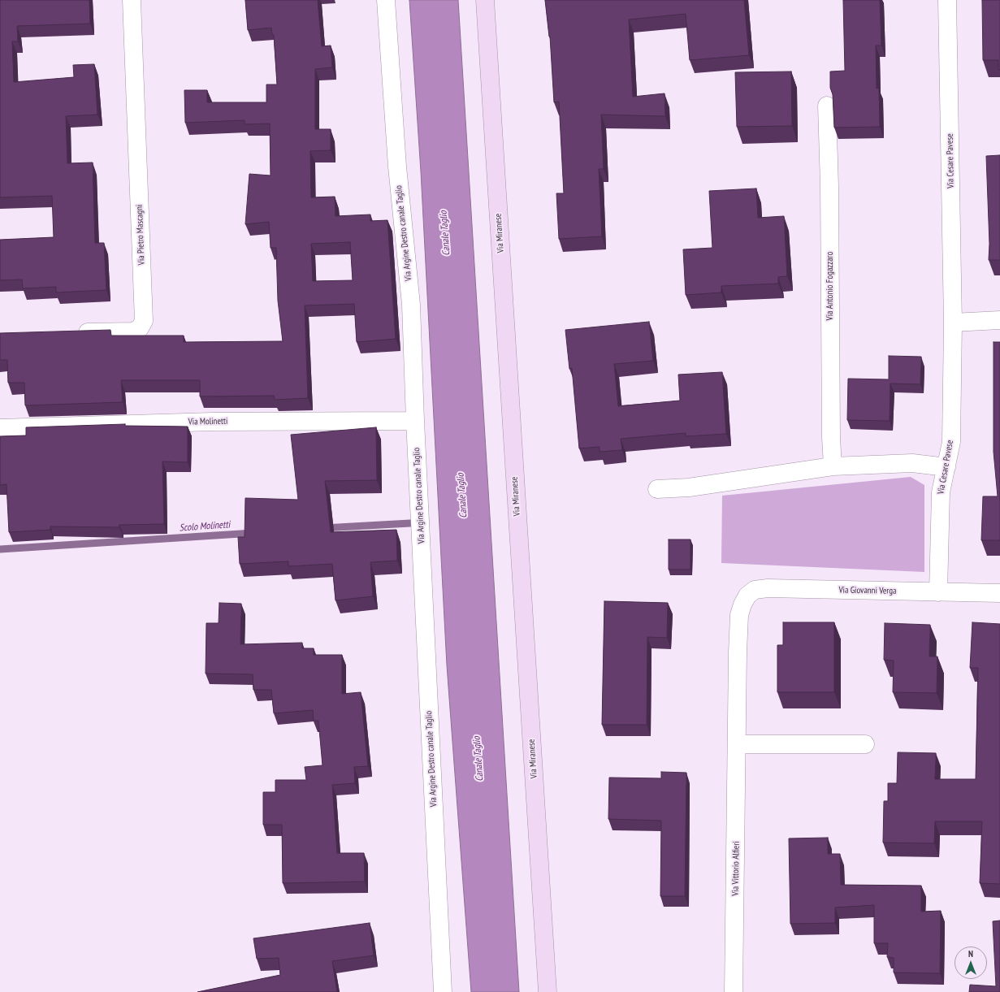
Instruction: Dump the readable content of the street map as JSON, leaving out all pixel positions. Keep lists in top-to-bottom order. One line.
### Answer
{"streets":{"main road":["Via Miranese"],"street":["Via Cesare Pavese","Via Argine Destro canale Taglio","Via Pietro Mascagni","Via Antonio Fogazzaro","Via Molinetti","Via Giovanni Verga","Via Vittorio Alfieri"]},"crossings":[["Via Cesare Pavese","Via Giovanni Verga"],["Via Argine Destro canale Taglio","Via Molinetti"],["Via Giovanni Verga","Via Vittorio Alfieri"]],"water":["Canale Taglio","Scolo Molinetti"],"north":"top"}
